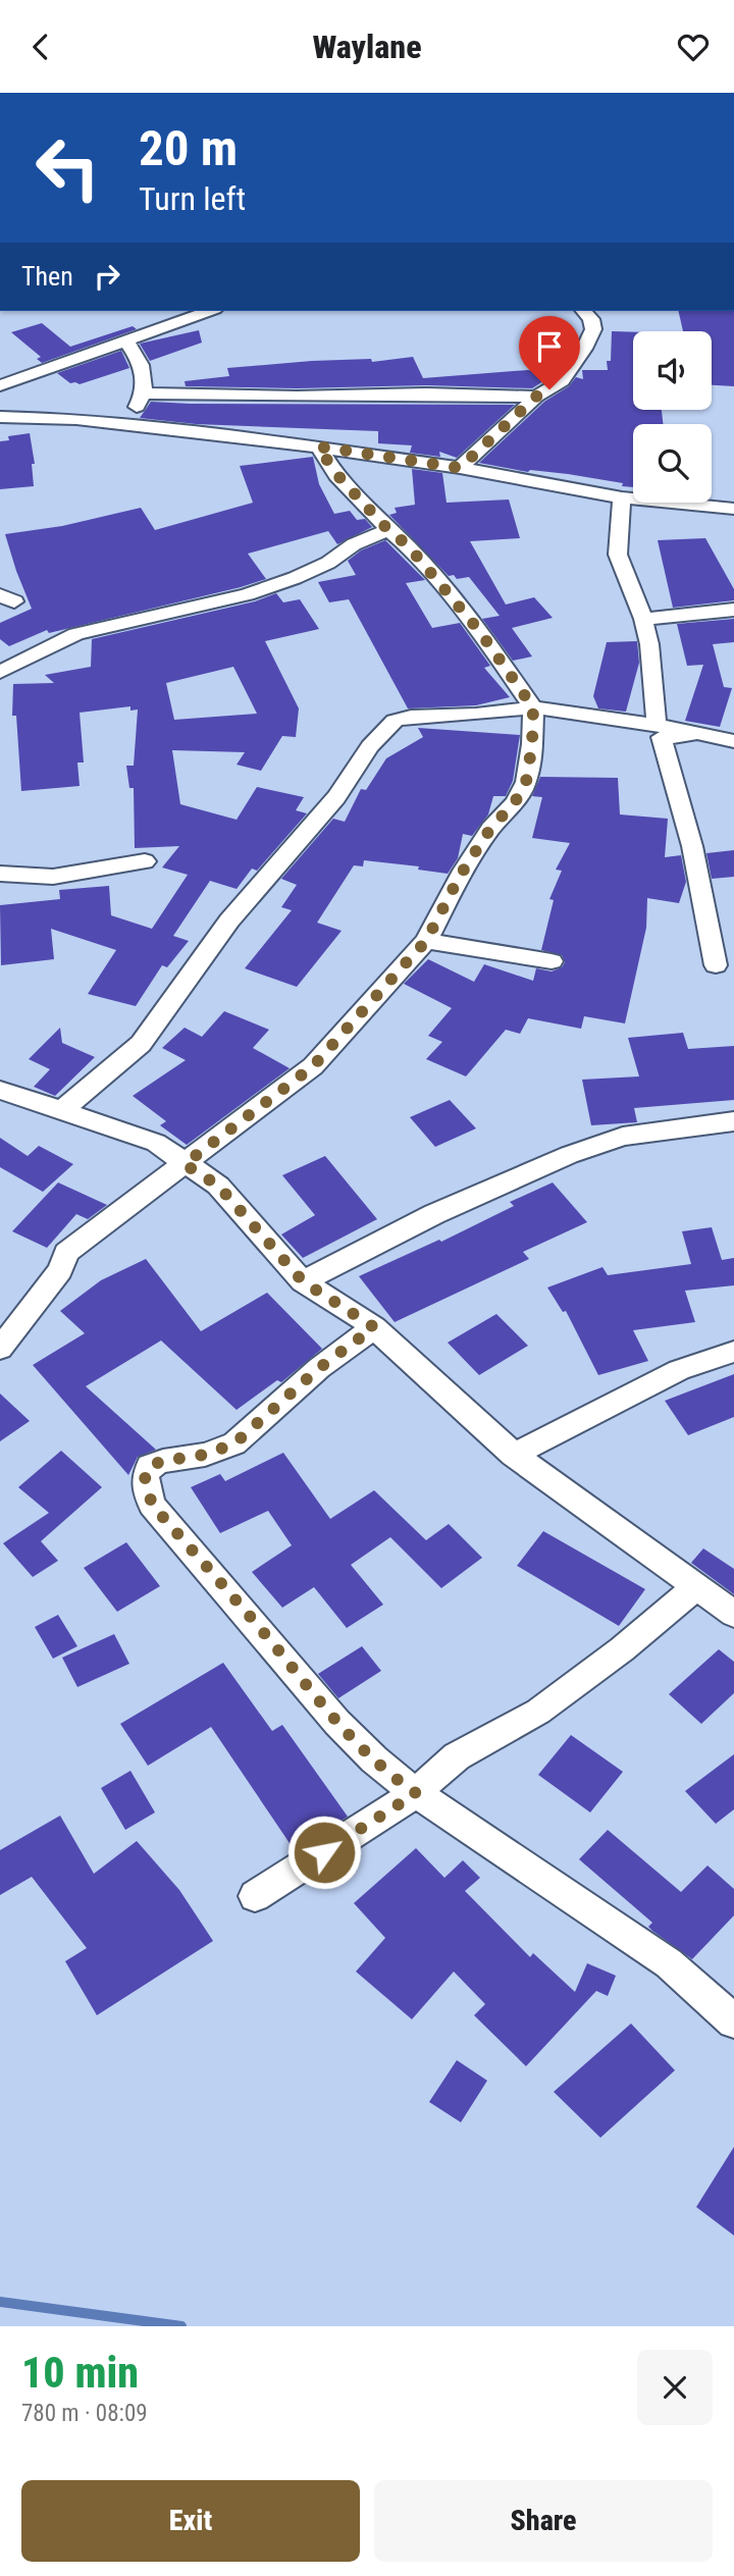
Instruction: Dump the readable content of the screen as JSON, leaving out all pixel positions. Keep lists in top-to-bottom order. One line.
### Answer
{"page":{"header":"Waylane","turn":["20 m","Turn left"],"then":"Then","heading":["10 min","780 m · 08:09"],"buttons":["Exit","Share"]}}
